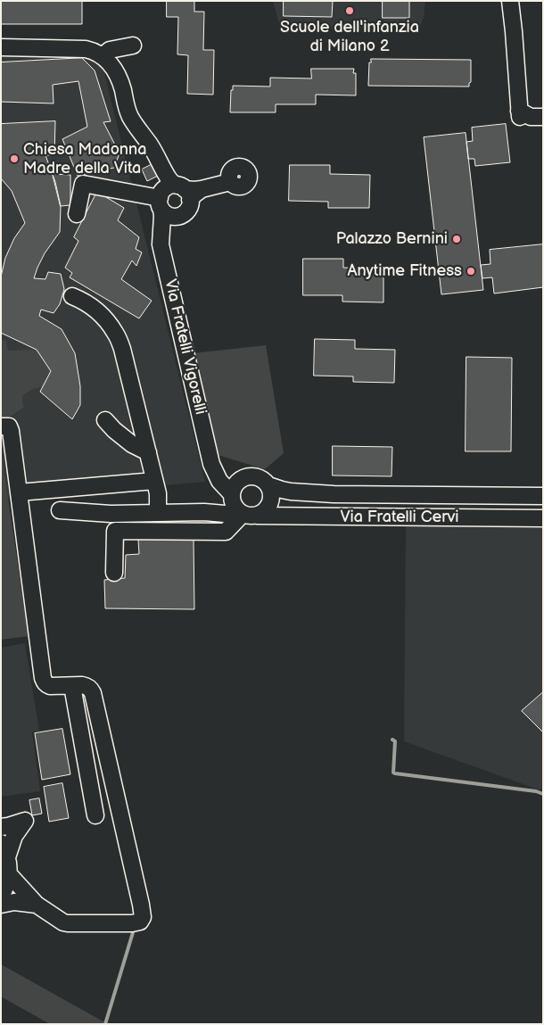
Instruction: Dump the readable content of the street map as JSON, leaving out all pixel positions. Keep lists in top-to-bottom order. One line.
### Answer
{"streets":{"street":["Via Fratelli Vigorelli","Via Fratelli Cervi"]},"crossings":[["Via Fratelli Vigorelli","Via Fratelli Cervi"]],"places":["Scuole dell'infanzia di Milano 2","Chiesa Madonna Madre della Vita","Palazzo Bernini","Anytime Fitness"]}
